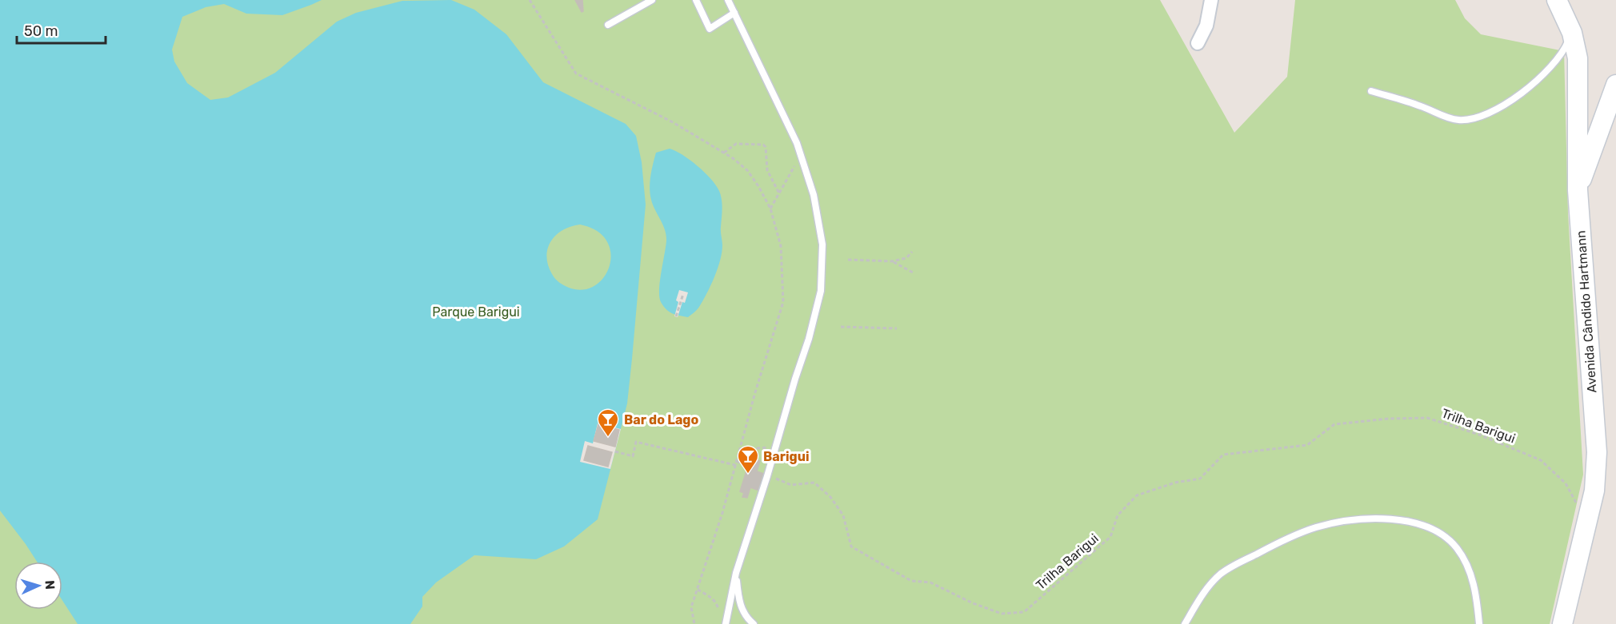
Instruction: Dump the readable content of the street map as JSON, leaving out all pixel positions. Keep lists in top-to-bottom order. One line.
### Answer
{"streets":{"main road":["Avenida Cândido Hartmann"],"path":["Trilha Barigui"]},"crossings":[["Avenida Cândido Hartmann","Trilha Barigui"]],"parks":["Parque Barigui"],"places":{"bar":["Bar do Lago","Barigui"]},"scale_bar":"50 m","north":"right"}
